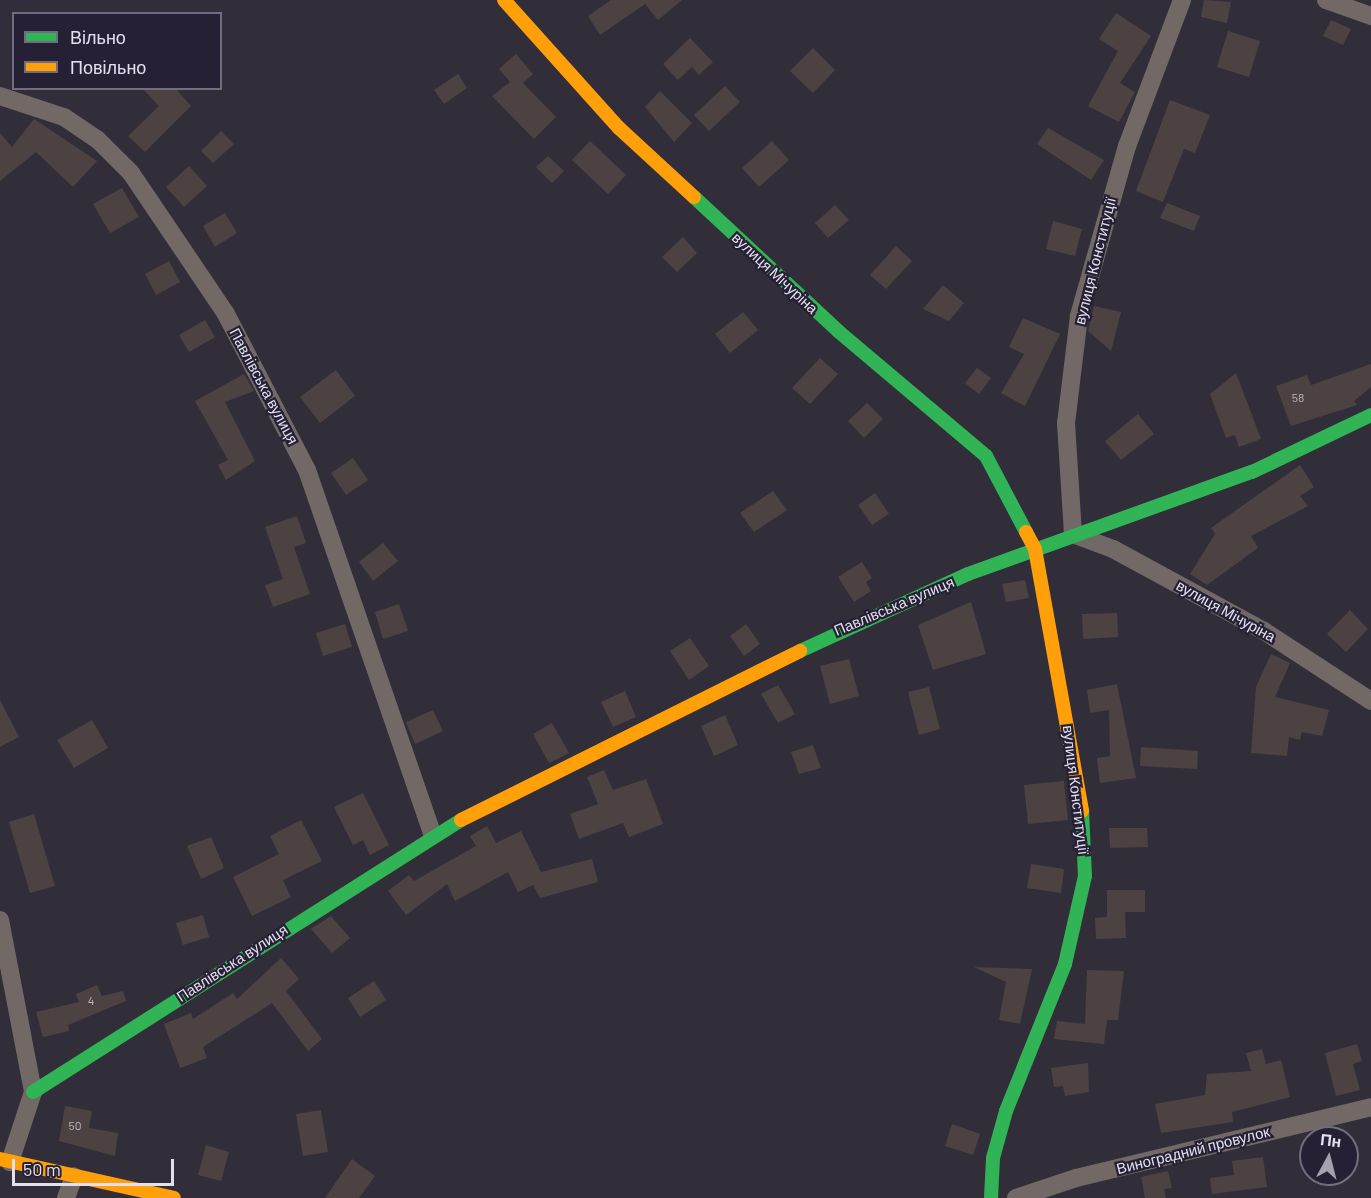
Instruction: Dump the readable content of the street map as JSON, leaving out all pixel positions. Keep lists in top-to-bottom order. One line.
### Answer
{"streets":{"street":["вулиця Конституції","вулиця Мічуріна","Павлівська вулиця","Виноградний провулок"]},"crossings":[["вулиця Конституції","вулиця Мічуріна"],["вулиця Конституції","Павлівська вулиця"],["вулиця Мічуріна","Павлівська вулиця"]],"house_numbers":["58","4","50"],"legend":["Вільно","Повільно"],"scale_bar":"50 m","north":"top"}
